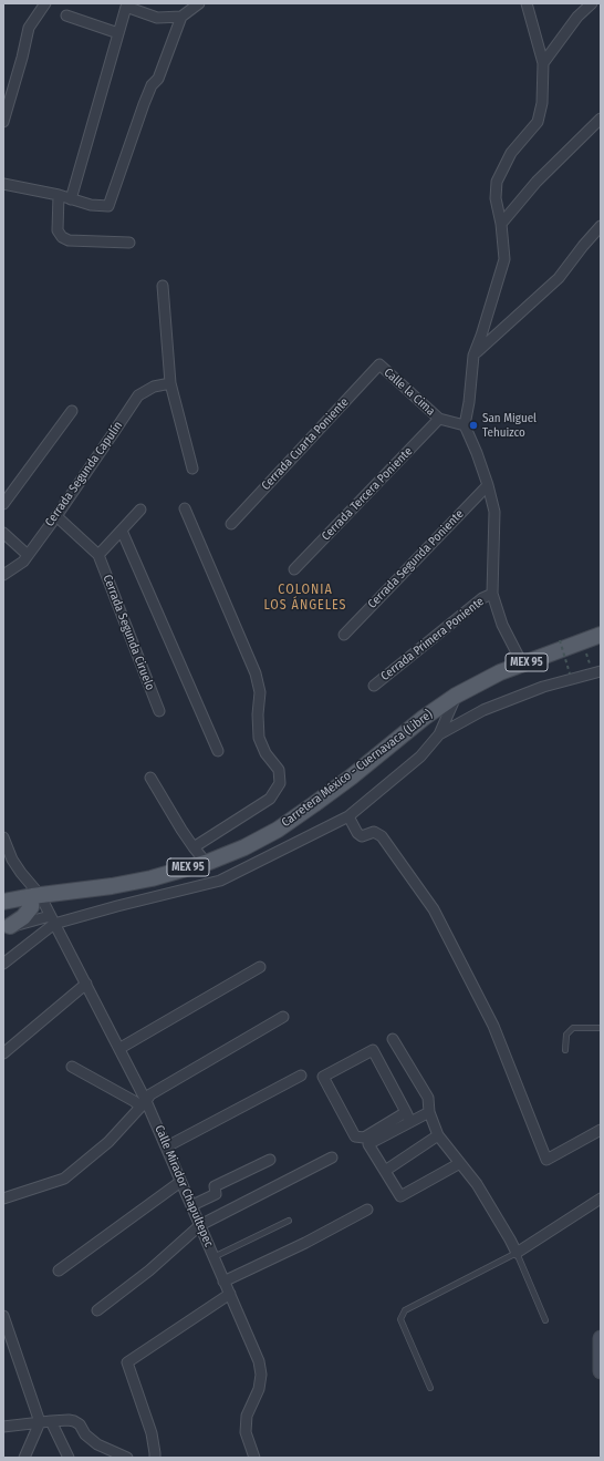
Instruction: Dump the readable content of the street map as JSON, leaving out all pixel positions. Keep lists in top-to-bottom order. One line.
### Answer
{"streets":{"main road":["MEX 95","Carretera México - Cuernavaca (Libre)"],"street":["Calle la Cima","Cerrada Cuarta Poniente","Cerrada Segunda Capulín","Cerrada Tercera Poniente","Cerrada Segunda Poniente","Cerrada Segunda Ciruelo","Cerrada Primera Poniente","Calle Mirador Chapultepec"]},"crossings":[["Calle la Cima","Cerrada Cuarta Poniente"],["Calle la Cima","Cerrada Tercera Poniente"],["Carretera México - Cuernavaca (Libre)","Calle Mirador Chapultepec"]],"districts":["COLONIA LOS ÁNGELES"],"places":["San Miguel Tehuizco"]}
